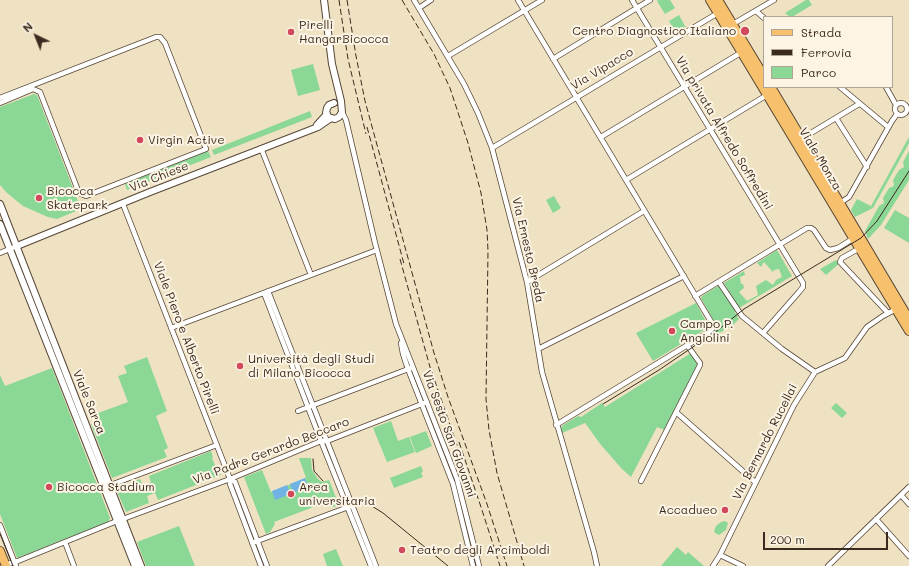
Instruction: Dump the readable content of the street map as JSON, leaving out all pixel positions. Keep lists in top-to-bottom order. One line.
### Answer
{"streets":{"main road":["Viale Monza"],"street":["Via Vipacco","Via privata Alfredo Soffredini","Via Chiese","Via Ernesto Breda","Viale Piero e Alberto Pirelli","Viale Sarca","Via Sesto San Giovanni","Via Bernardo Rucellai","Via Padre Gerardo Beccaro"]},"crossings":[["Via Vipacco","Via privata Alfredo Soffredini"],["Via Vipacco","Viale Monza"],["Via Vipacco","Via Ernesto Breda"],["Via Chiese","Viale Piero e Alberto Pirelli"],["Via Chiese","Viale Sarca"],["Viale Piero e Alberto Pirelli","Via Padre Gerardo Beccaro"],["Viale Sarca","Via Padre Gerardo Beccaro"],["Via Sesto San Giovanni","Via Padre Gerardo Beccaro"]],"places":["Centro Diagnostico Italiano","Pirelli HangarBicocca","Virgin Active","Bicocca Skatepark","Campo P. Angiolini","Università degli Studi di Milano Bicocca","Bicocca Stadium","Area universitaria","Accadueo","Teatro degli Arcimboldi"],"legend":["Strada","Ferrovia","Parco"],"scale_bar":"200 m","north":"top left"}
